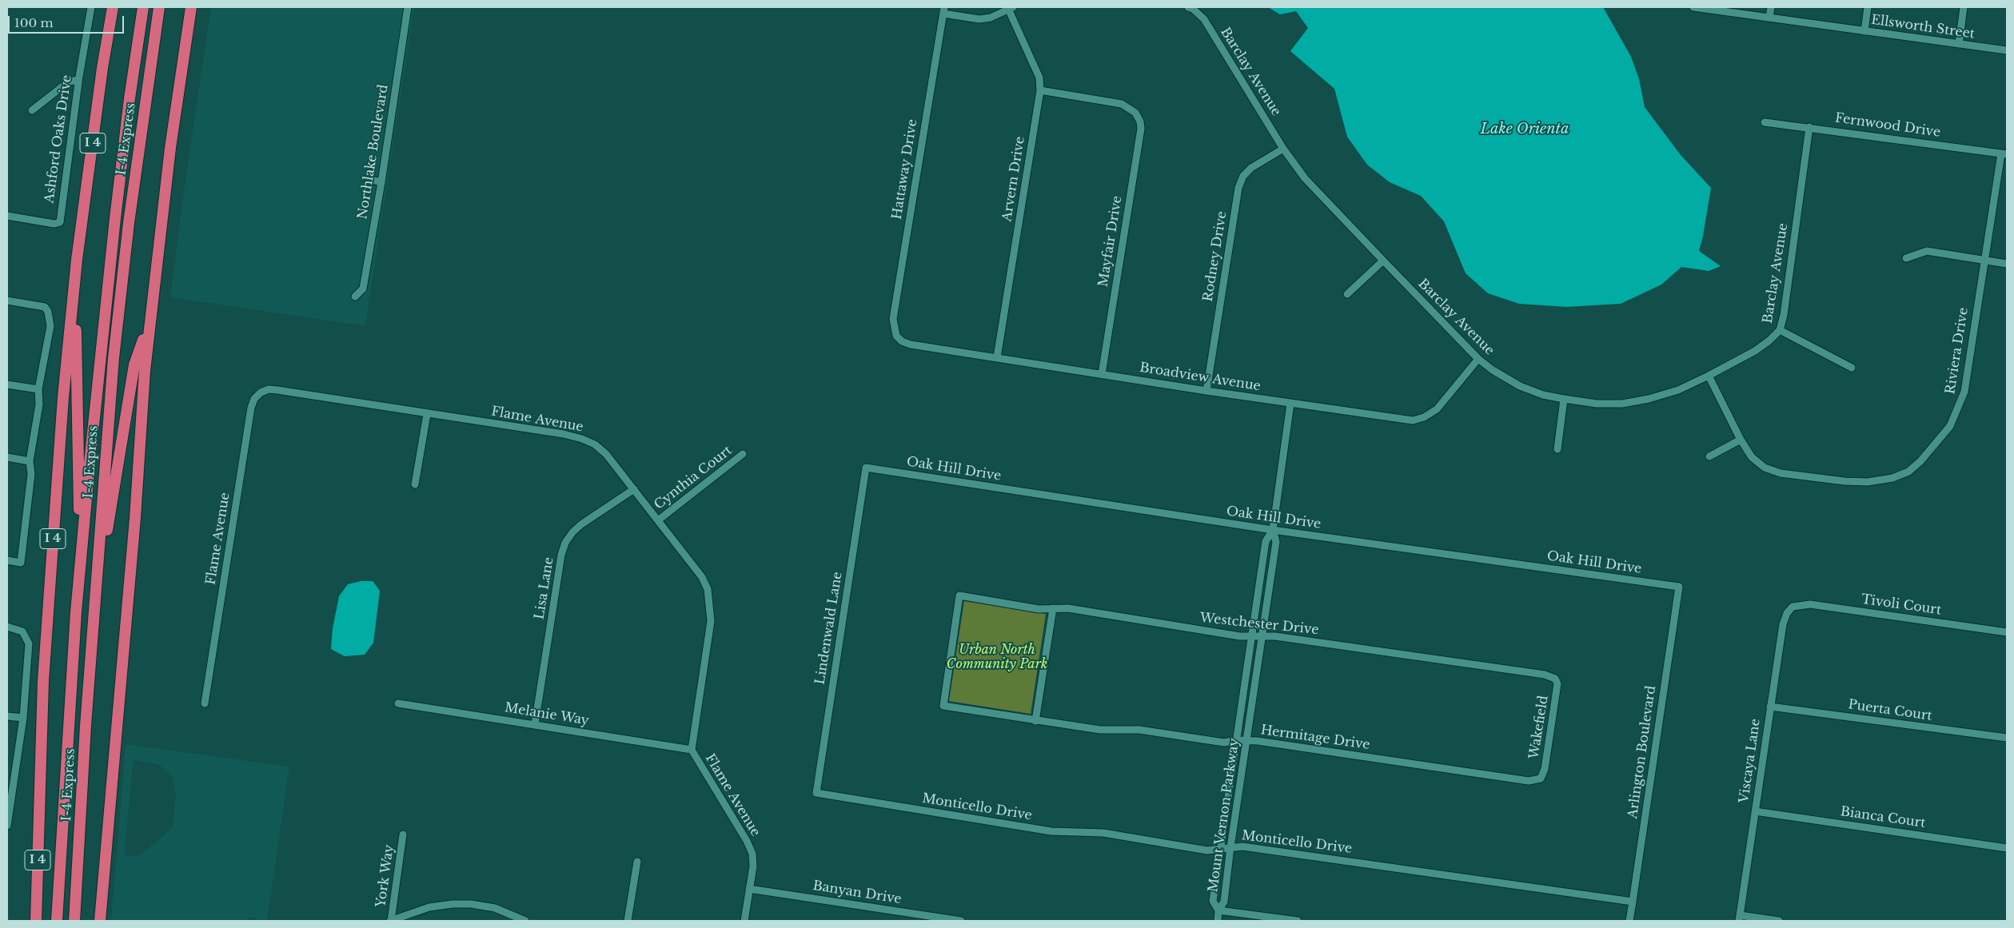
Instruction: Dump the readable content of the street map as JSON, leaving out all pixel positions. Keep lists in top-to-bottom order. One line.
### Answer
{"streets":{"highway":["I-4 Express","I 4"],"street":["Ellsworth Street","Barclay Avenue","Fernwood Drive","Ashford Oaks Drive","Northlake Boulevard","Hattaway Drive","Arvern Drive","Mayfair Drive","Rodney Drive","Riviera Drive","Broadview Avenue","Flame Avenue","Oak Hill Drive","Cynthia Court","Lisa Lane","Tivoli Court","Westchester Drive","Lindenwald Lane","Puerta Court","Melanie Way","Wakefield","Hermitage Drive","Arlington Boulevard","Viscaya Lane","Monticello Drive","Mount Vernon Parkway","Bianca Court","York Way","Banyan Drive"]},"crossings":[["Barclay Avenue","Fernwood Drive"],["Barclay Avenue","Rodney Drive"],["Barclay Avenue","Riviera Drive"],["Barclay Avenue","Broadview Avenue"],["Fernwood Drive","Riviera Drive"],["Hattaway Drive","Broadview Avenue"],["Arvern Drive","Mayfair Drive"],["Arvern Drive","Broadview Avenue"],["Mayfair Drive","Broadview Avenue"],["Rodney Drive","Broadview Avenue"],["Broadview Avenue","Mount Vernon Parkway"],["Flame Avenue","Cynthia Court"],["Flame Avenue","Lisa Lane"],["Flame Avenue","Melanie Way"],["Flame Avenue","Banyan Drive"],["Oak Hill Drive","Lindenwald Lane"],["Oak Hill Drive","Arlington Boulevard"],["Oak Hill Drive","Mount Vernon Parkway"],["Lisa Lane","Melanie Way"],["Tivoli Court","Viscaya Lane"],["Westchester Drive","Wakefield"],["Westchester Drive","Hermitage Drive"],["Westchester Drive","Mount Vernon Parkway"],["Lindenwald Lane","Monticello Drive"],["Puerta Court","Viscaya Lane"],["Wakefield","Hermitage Drive"],["Hermitage Drive","Mount Vernon Parkway"],["Arlington Boulevard","Monticello Drive"],["Viscaya Lane","Bianca Court"],["Monticello Drive","Mount Vernon Parkway"]],"water":["Lake Orienta"],"parks":["Urban North Community Park"],"scale_bar":"100 m"}
